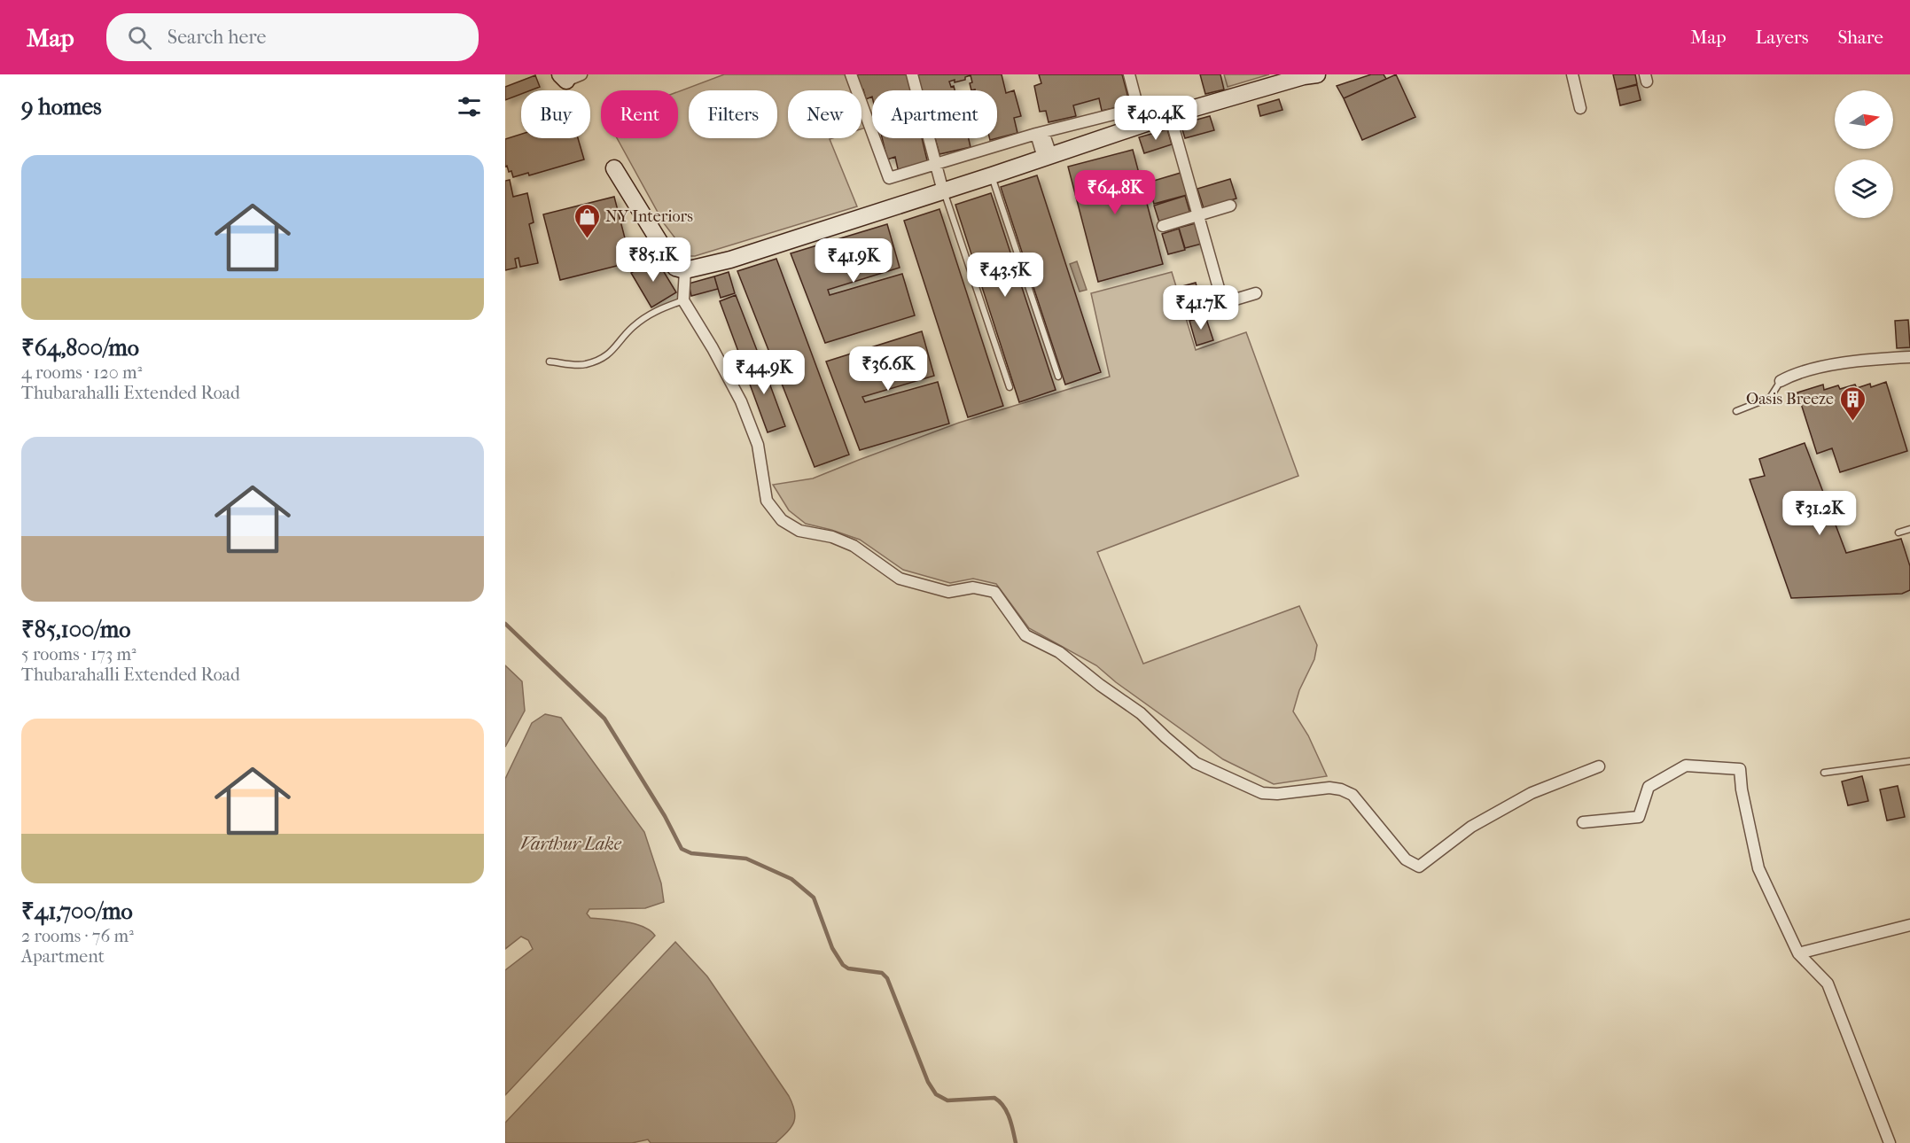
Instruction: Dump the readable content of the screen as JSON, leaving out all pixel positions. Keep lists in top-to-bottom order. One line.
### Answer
{"water":["Varthur Lake"],"places":{"shop":["NY Interiors"],"building":["Oasis Breeze"]},"north":"right","page":{"header":"Map","search":"Search here","nav":["Map","Layers","Share"],"heading":"9 homes","chip":["Buy","Rent","Filters","New","Apartment"],"price":["₹40.4K","₹64.8K","₹85.1K","₹41.9K","₹43.5K","₹41.7K","₹36.6K","₹44.9K","₹31.2K"],"list":[{"name":"₹64,800/mo","note":"4 rooms · 120 m² · Thubarahalli Extended Road"},{"name":"₹85,100/mo","note":"5 rooms · 173 m² · Thubarahalli Extended Road"},{"name":"₹41,700/mo","note":"2 rooms · 76 m² · Apartment"}]}}
